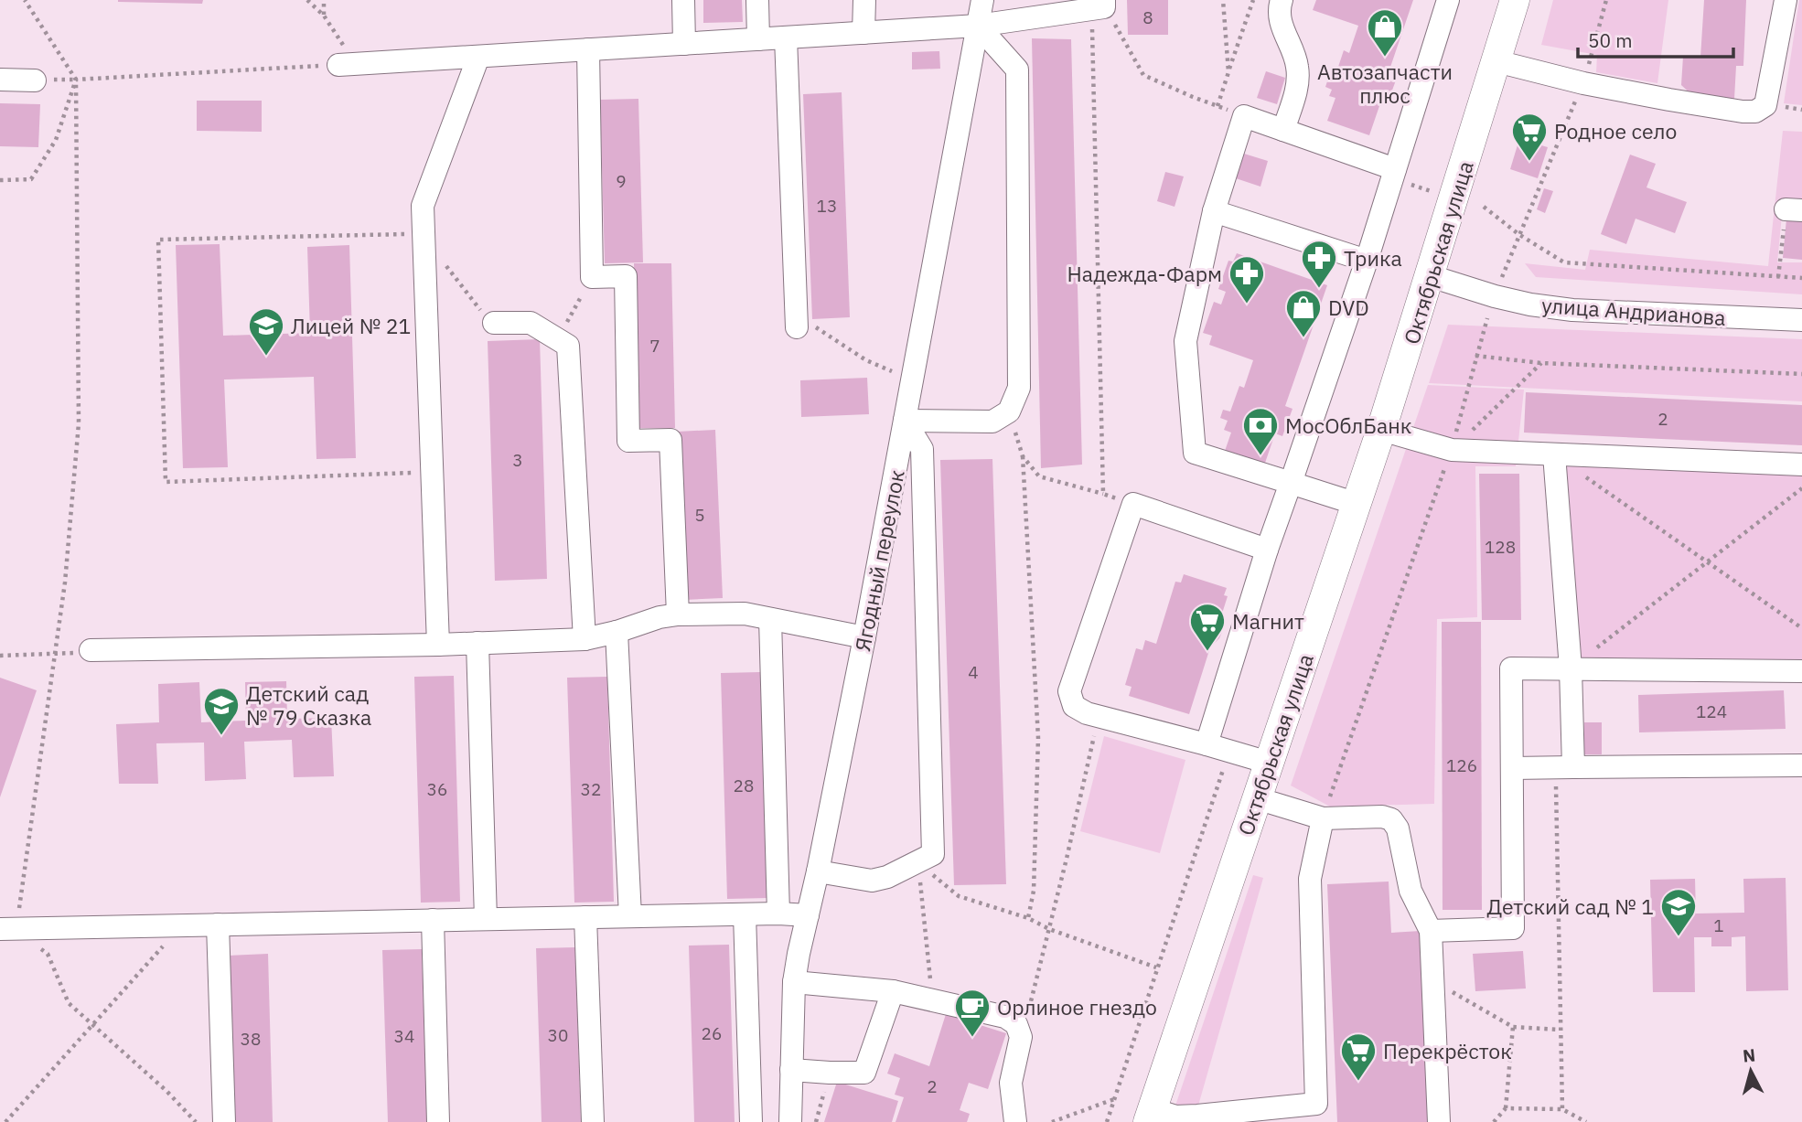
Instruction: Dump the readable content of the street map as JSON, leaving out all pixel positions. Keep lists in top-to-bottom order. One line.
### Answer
{"streets":{"main road":["Октябрьская улица"],"street":["улица Андрианова","Ягодный переулок"]},"crossings":[["Октябрьская улица","улица Андрианова"]],"places":{"shop":["Автозапчасти плюс","DVD"],"supermarket":["Родное село","Магнит","Перекрёсток"],"pharmacy":["Трика","Надежда-Фарм"],"school or university":["Лицей № 21","Детский сад № 79 Сказка","Детский сад № 1"],"bank":["МосОблБанк"],"cafe":["Орлиное гнездо"]},"house_numbers":["8","9","13","7","2","3","5","128","4","124","126","28","36","32","1","26","30","34","38","2"],"scale_bar":"50 m","north":"top"}
